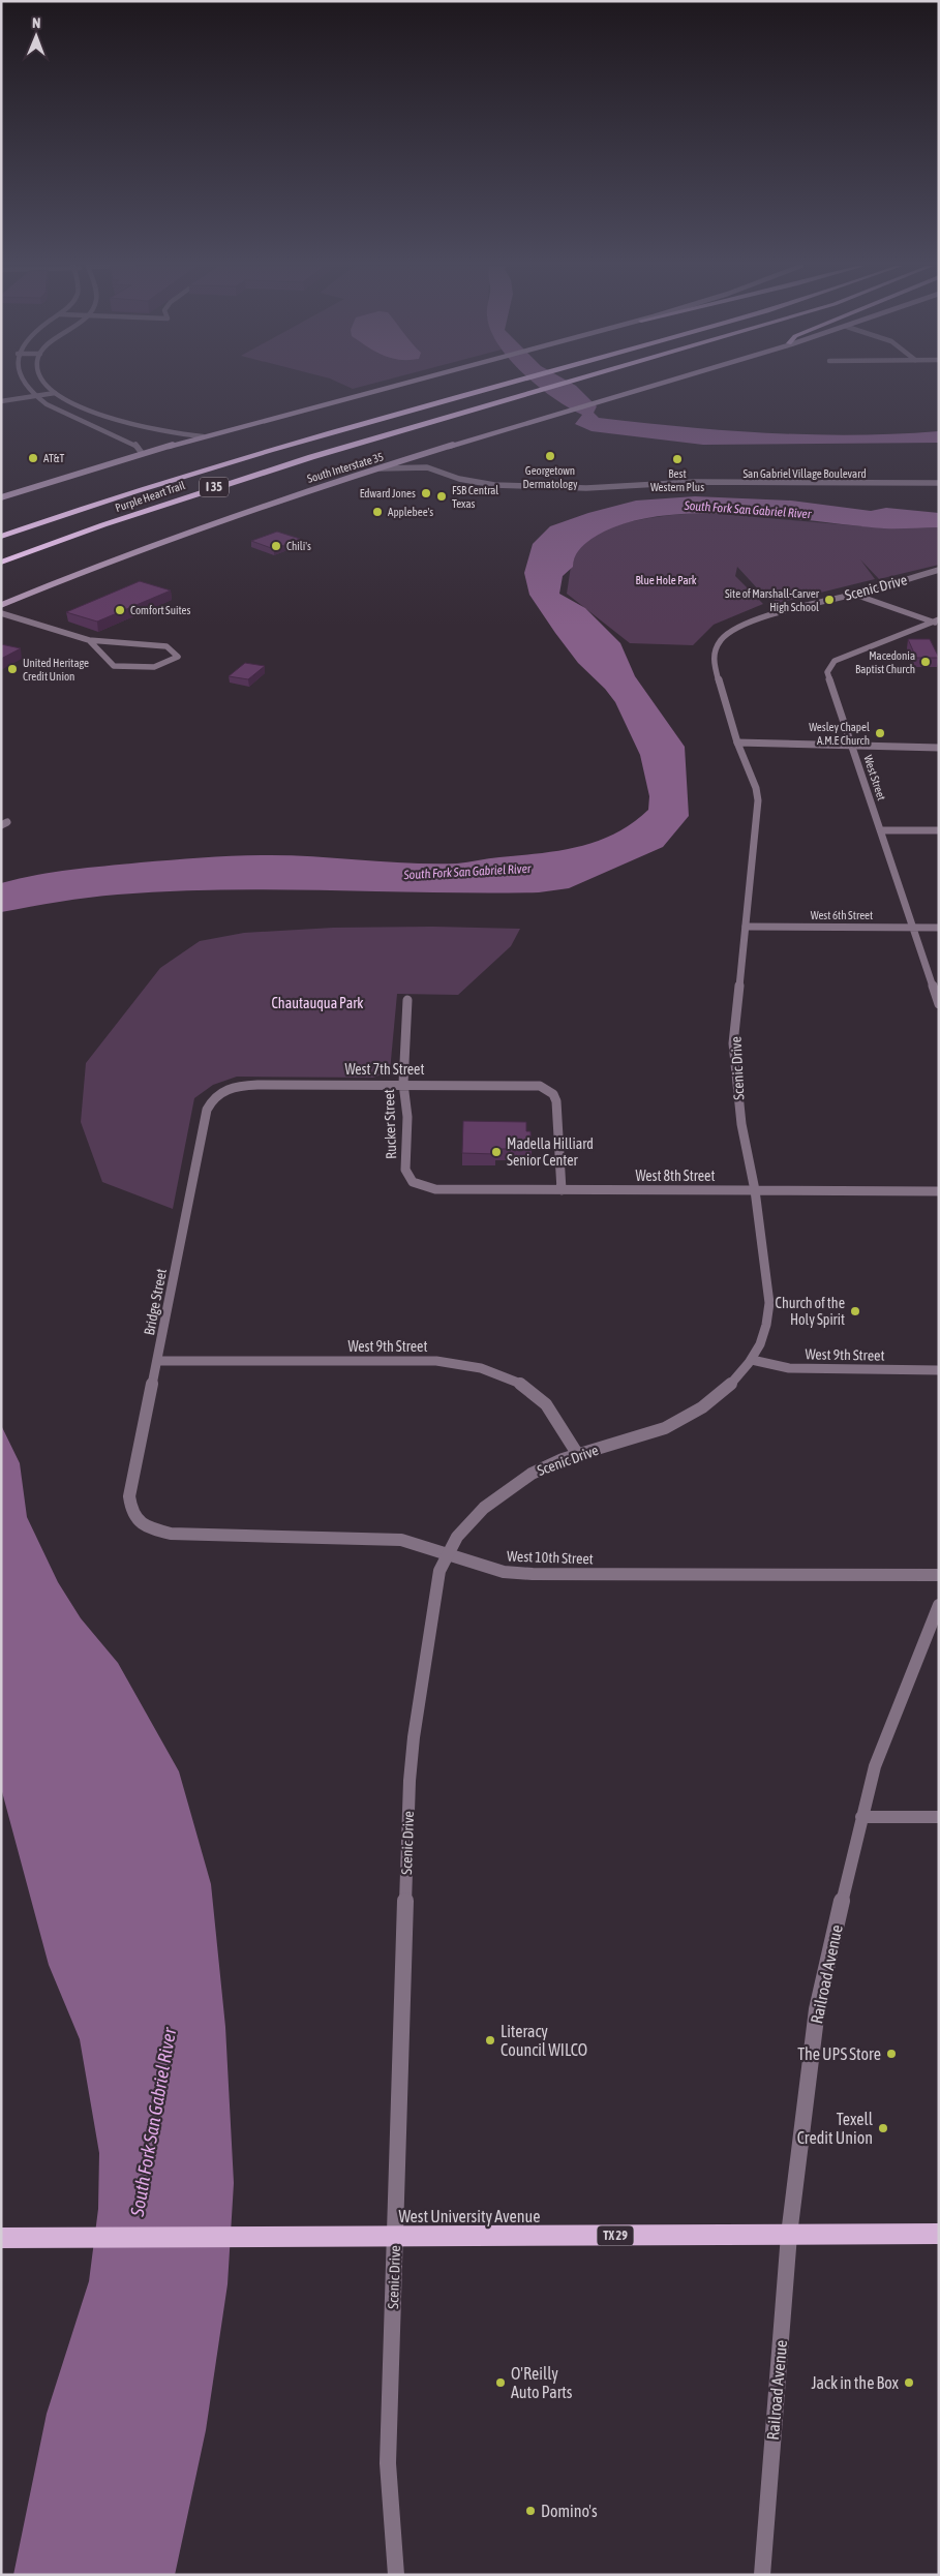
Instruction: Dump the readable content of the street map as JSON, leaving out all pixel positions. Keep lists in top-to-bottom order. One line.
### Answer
{"streets":{"highway":["I 35","Purple Heart Trail"],"main road":["South Interstate 35","West University Avenue","TX 29"],"street":["San Gabriel Village Boulevard","Scenic Drive","West Street","West 6th Street","West 7th Street","Rucker Street","West 8th Street","Bridge Street","West 9th Street","West 10th Street","Railroad Avenue"]},"crossings":[["South Interstate 35","San Gabriel Village Boulevard"],["Scenic Drive","West 6th Street"],["Scenic Drive","West 8th Street"],["Scenic Drive","West 9th Street"],["Scenic Drive","West 10th Street"],["Scenic Drive","West University Avenue"],["West Street","West 6th Street"],["West 7th Street","Rucker Street"],["West 7th Street","West 8th Street"],["West 7th Street","Bridge Street"],["Rucker Street","West 8th Street"],["Bridge Street","West 9th Street"],["Bridge Street","West 10th Street"],["Railroad Avenue","West University Avenue"]],"water":["South Fork San Gabriel River"],"parks":["Blue Hole Park","Chautauqua Park"],"places":["Georgetown Dermatology","AT&T","Best Western Plus","Edward Jones","FSB Central Texas","Applebee's","Chili's","Site of Marshall-Carver High School","Comfort Suites","Macedonia Baptist Church","United Heritage Credit Union","Wesley Chapel A.M.E Church","Madella Hilliard Senior Center","Church of the Holy Spirit","Literacy Council WILCO","The UPS Store","Texell Credit Union","O'Reilly Auto Parts","Jack in the Box","Domino's"],"north":"top"}
